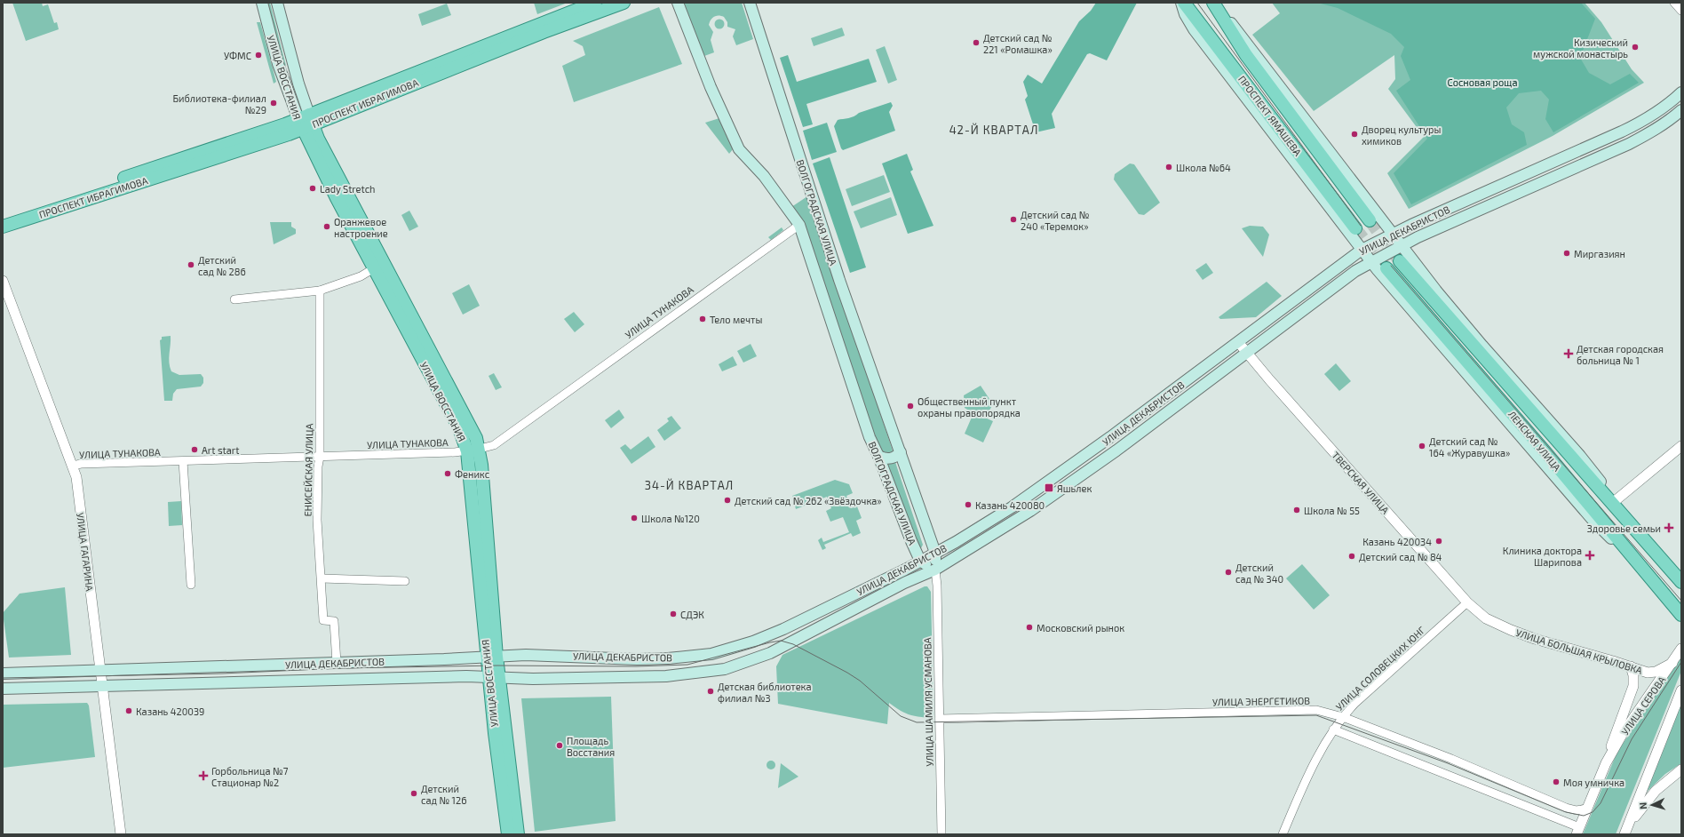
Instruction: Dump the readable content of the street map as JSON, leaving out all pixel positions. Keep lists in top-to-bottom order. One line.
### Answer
{"streets":{"main road":["УЛИЦА ВОССТАНИЯ","ПРОСПЕКТ ИБРАГИМОВА","ПРОСПЕКТ ЯМАШЕВА","ВОЛГОГРАДСКАЯ УЛИЦА","УЛИЦА ДЕКАБРИСТОВ","ЛЕНСКАЯ УЛИЦА"],"street":["УЛИЦА ТУНАКОВА","ЕНИСЕЙСКАЯ УЛИЦА","ТВЕРСКАЯ УЛИЦА","УЛИЦА ГАГАРИНА","УЛИЦА БОЛЬШАЯ КРЫЛОВКА","УЛИЦА СОЛОВЕЦКИХ ЮНГ","УЛИЦА ЭНЕРГЕТИКОВ","УЛИЦА ШАМИЛЯ УСМАНОВА","УЛИЦА СЕРОВА"]},"crossings":[["УЛИЦА ВОССТАНИЯ","ПРОСПЕКТ ИБРАГИМОВА"],["УЛИЦА ВОССТАНИЯ","УЛИЦА ДЕКАБРИСТОВ"],["УЛИЦА ВОССТАНИЯ","УЛИЦА ТУНАКОВА"],["ВОЛГОГРАДСКАЯ УЛИЦА","УЛИЦА ДЕКАБРИСТОВ"],["ВОЛГОГРАДСКАЯ УЛИЦА","УЛИЦА ТУНАКОВА"],["ВОЛГОГРАДСКАЯ УЛИЦА","УЛИЦА ШАМИЛЯ УСМАНОВА"],["УЛИЦА ДЕКАБРИСТОВ","ЕНИСЕЙСКАЯ УЛИЦА"],["УЛИЦА ДЕКАБРИСТОВ","ТВЕРСКАЯ УЛИЦА"],["УЛИЦА ДЕКАБРИСТОВ","УЛИЦА ГАГАРИНА"],["УЛИЦА ДЕКАБРИСТОВ","УЛИЦА ШАМИЛЯ УСМАНОВА"],["УЛИЦА ТУНАКОВА","ЕНИСЕЙСКАЯ УЛИЦА"],["УЛИЦА ТУНАКОВА","УЛИЦА ГАГАРИНА"],["ТВЕРСКАЯ УЛИЦА","УЛИЦА БОЛЬШАЯ КРЫЛОВКА"],["ТВЕРСКАЯ УЛИЦА","УЛИЦА СОЛОВЕЦКИХ ЮНГ"],["УЛИЦА БОЛЬШАЯ КРЫЛОВКА","УЛИЦА СЕРОВА"],["УЛИЦА СОЛОВЕЦКИХ ЮНГ","УЛИЦА ЭНЕРГЕТИКОВ"],["УЛИЦА ЭНЕРГЕТИКОВ","УЛИЦА ШАМИЛЯ УСМАНОВА"],["УЛИЦА ЭНЕРГЕТИКОВ","УЛИЦА СЕРОВА"]],"districts":["42-Й КВАРТАЛ","34-Й КВАРТАЛ"],"parks":["Сосновая роща"],"places":{"other":["Детский сад № 221 «Ромашка»","Кизический мужской монастырь","УФМС","Библиотека-филиал №29","Дворец культуры химиков","Школа №64","Lady Stretch","Детский сад № 240 «Теремок»","Оранжевое настроение","Миргазиян","Детский сад № 286","Тело мечты","Общественный пункт охраны правопорядка","Детский сад № 164 «Журавушка»","Art start","Феникс","Детский сад № 262 «Звёздочка»","Казань 420080","Школа № 55","Школа №120","Казань 420034","Детский сад № 84","Детский сад № 340","СДЭК","Московский рынок","Детская библиотека филиал №3","Казань 420039","Площадь Восстания","Моя умничка","Детский сад № 126"],"health":["Детская городская больница № 1","Здоровье семьи","Клиника доктора Шарипова","Горбольница №7 Стационар №2"],"transit":["Яшьлек"]},"north":"left"}
